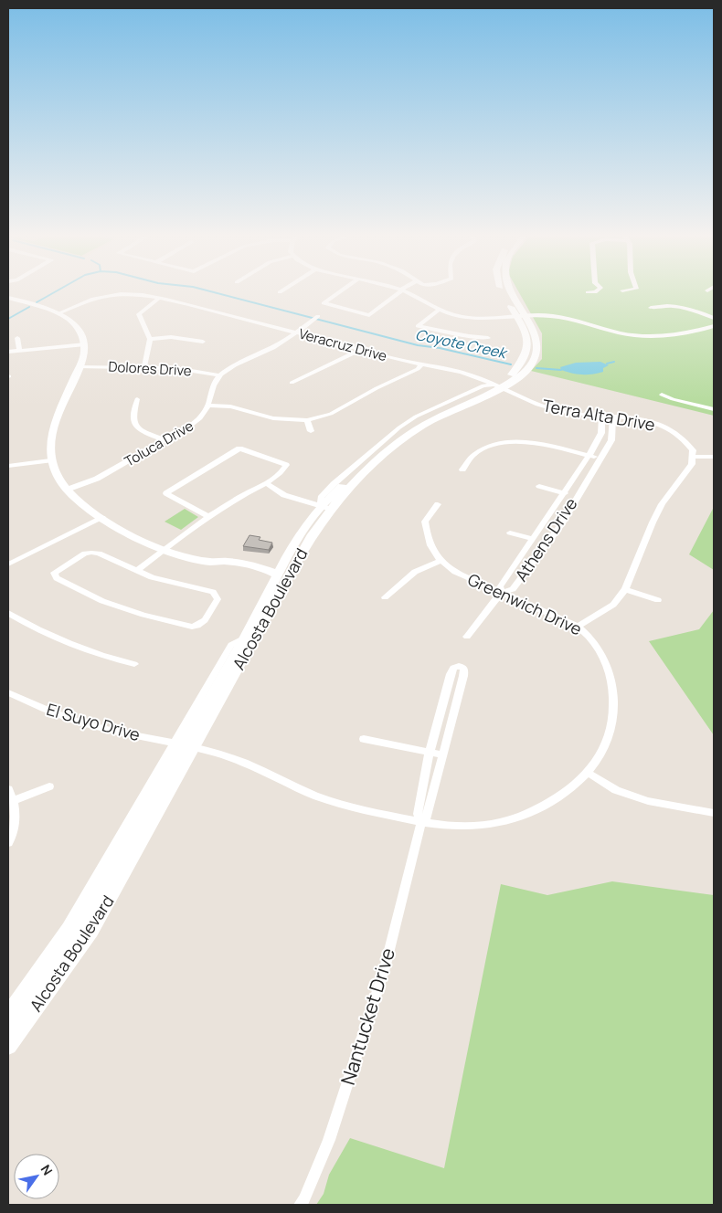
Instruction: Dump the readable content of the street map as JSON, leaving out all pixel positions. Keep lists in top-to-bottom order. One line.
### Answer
{"streets":{"main road":["Alcosta Boulevard"],"street":["Veracruz Drive","Dolores Drive","Terra Alta Drive","Toluca Drive","Athens Drive","Greenwich Drive","El Suyo Drive","Nantucket Drive"]},"crossings":[["Veracruz Drive","Terra Alta Drive"],["Veracruz Drive","Alcosta Boulevard"],["Dolores Drive","Toluca Drive"],["Terra Alta Drive","Athens Drive"],["Terra Alta Drive","Alcosta Boulevard"],["Athens Drive","Greenwich Drive"],["Greenwich Drive","Alcosta Boulevard"],["Greenwich Drive","El Suyo Drive"],["Greenwich Drive","Nantucket Drive"],["Alcosta Boulevard","El Suyo Drive"]],"water":["Coyote Creek"],"north":"top right"}
